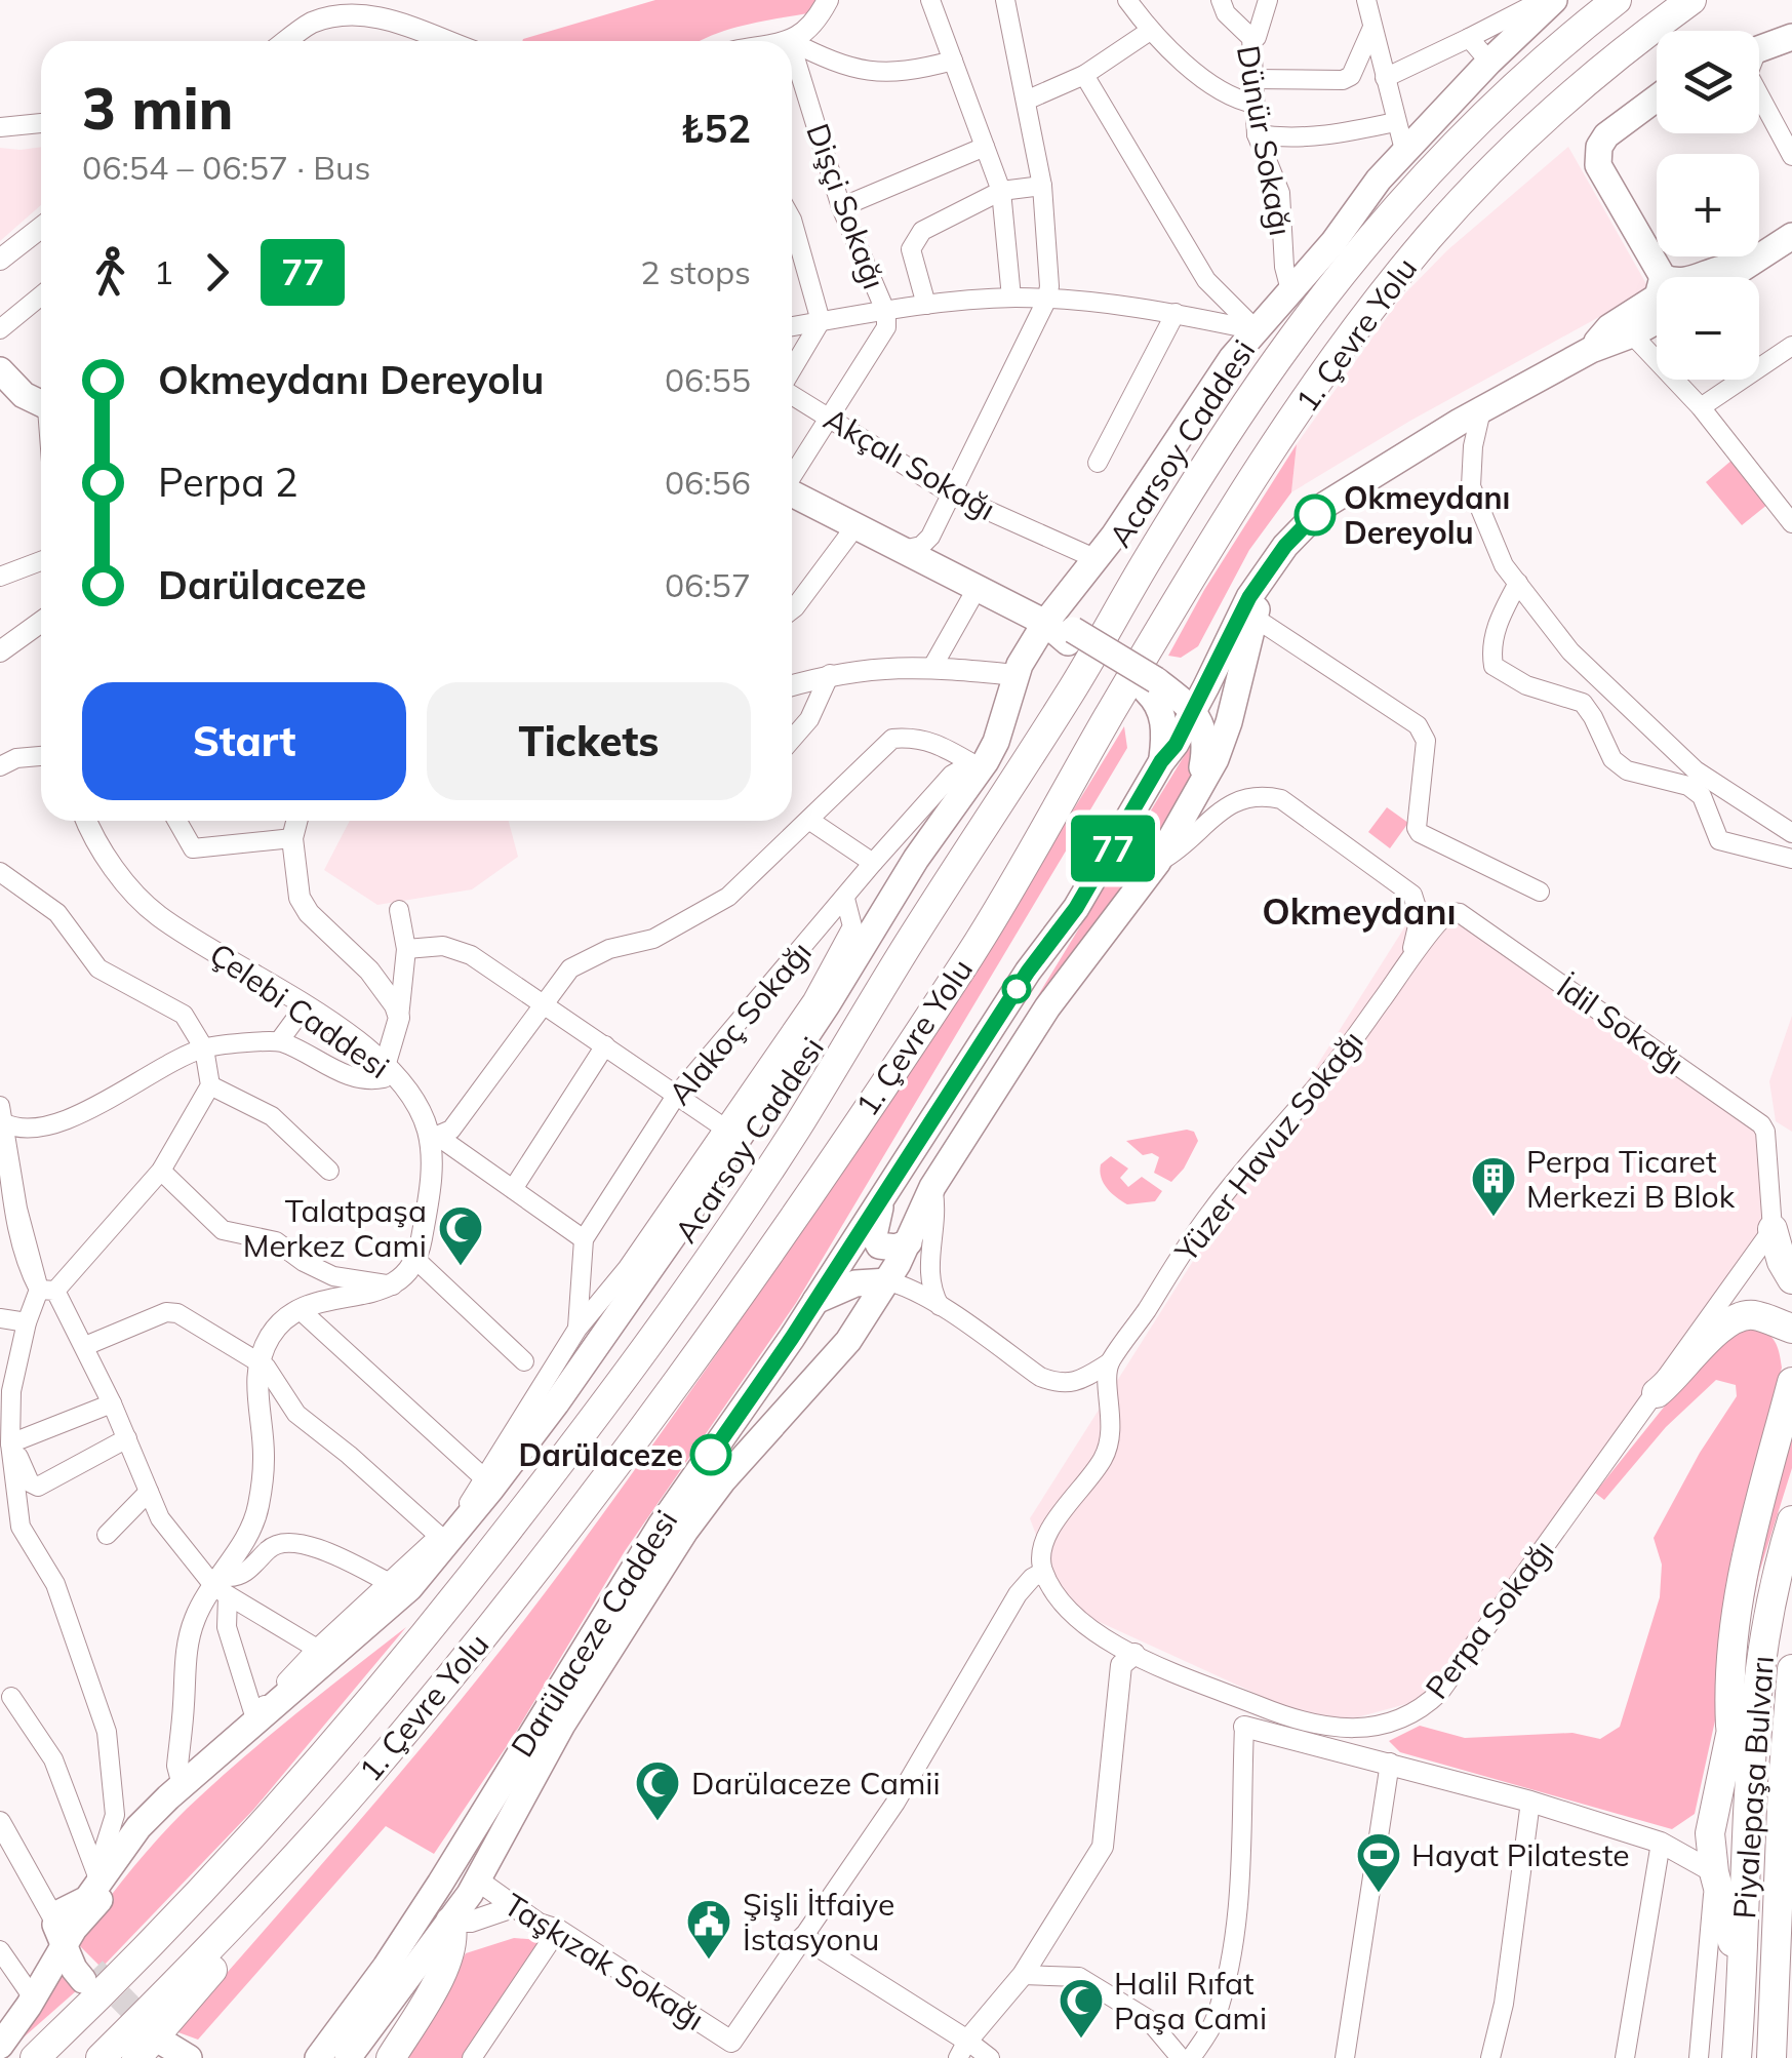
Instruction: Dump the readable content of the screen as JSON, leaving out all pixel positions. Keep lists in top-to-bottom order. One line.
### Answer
{"streets":{"main road":["1. Çevre Yolu","Acarsoy Caddesi","Darülaceze Caddesi","Piyalepaşa Bulvarı"],"street":["Dünür Sokağı","Dişçi Sokağı","Akçalı Sokağı","Çelebi Caddesi","Alakoç Sokağı","İdil Sokağı","Yüzer Havuz Sokağı","Perpa Sokağı","Taşkızak Sokağı"]},"crossings":[["Dünür Sokağı","Acarsoy Caddesi"],["Acarsoy Caddesi","Akçalı Sokağı"],["Acarsoy Caddesi","Alakoç Sokağı"],["İdil Sokağı","Yüzer Havuz Sokağı"],["İdil Sokağı","Perpa Sokağı"],["Darülaceze Caddesi","Taşkızak Sokağı"]],"districts":["Okmeydanı"],"places":{"other":["Okmeydanı Dereyolu","Darülaceze"],"building":["Perpa Ticaret Merkezi B Blok"],"mosque":["Talatpaşa Merkez Cami","Darülaceze Camii","Halil Rıfat Paşa Cami"],"sports":["Hayat Pilateste"],"public building":["Şişli İtfaiye İstasyonu"]},"lines":["bus line 77"],"page":{"on_map":"77","map_buttons":["+","−"],"heading":["3 min","06:54 – 06:57 · Bus","₺52"],"legs":["1","77","2 stops"],"list":[{"name":"Okmeydanı Dereyolu","value":"06:55"},{"name":"Perpa 2","value":"06:56"},{"name":"Darülaceze","value":"06:57"}],"buttons":["Start","Tickets"]}}
